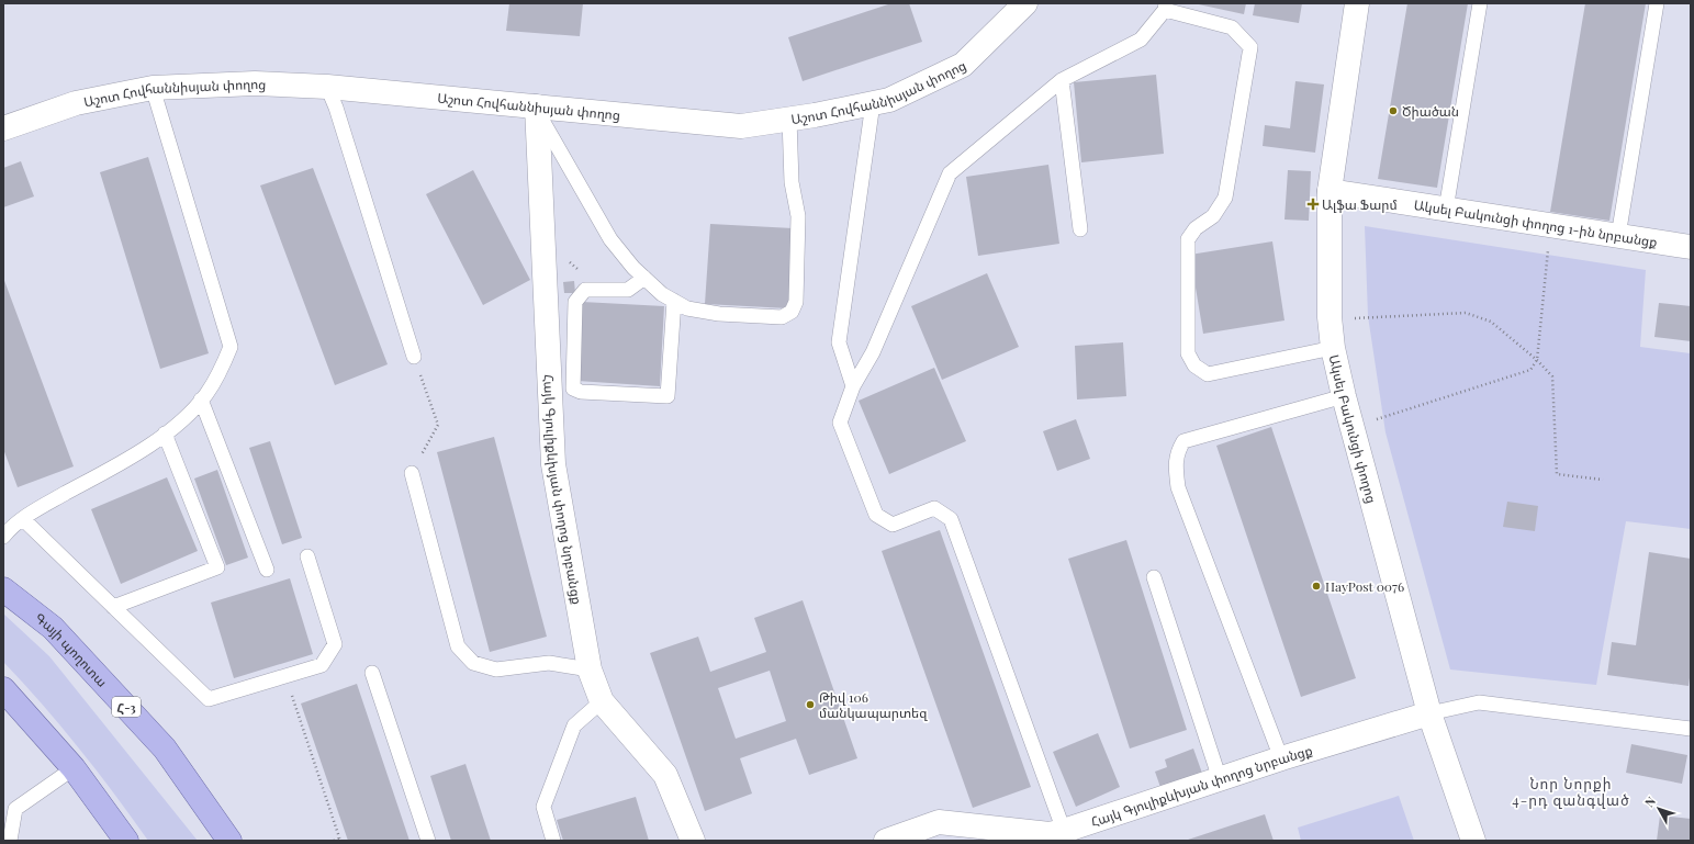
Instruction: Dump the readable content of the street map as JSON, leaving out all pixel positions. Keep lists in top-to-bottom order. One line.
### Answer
{"streets":{"main road":["Գայի պողոտա","Հ-3"],"street":["Աշոտ Հովհաննիսյան փողոց","Ակսել Բակունցի փողոց 1-ին նրբանցք","Ակսել Բակունցի փողոց","Հայկ Գյուլիքևխյան փողոց նրբանցք"]},"crossings":[["Աշոտ Հովհաննիսյան փողոց","Հայկ Գյուլիքևխյան փողոց նրբանցք"],["Ակսել Բակունցի փողոց 1-ին նրբանցք","Ակսել Բակունցի փողոց"],["Ակսել Բակունցի փողոց","Հայկ Գյուլիքևխյան փողոց նրբանցք"]],"districts":["Նոր Նորքի 4-րդ զանգված"],"places":{"other":["Ծիածան","HayPost 0076","Թիվ 106 մանկապարտեզ"],"health":["Ալֆա Ֆարմ"]},"north":"top left"}
